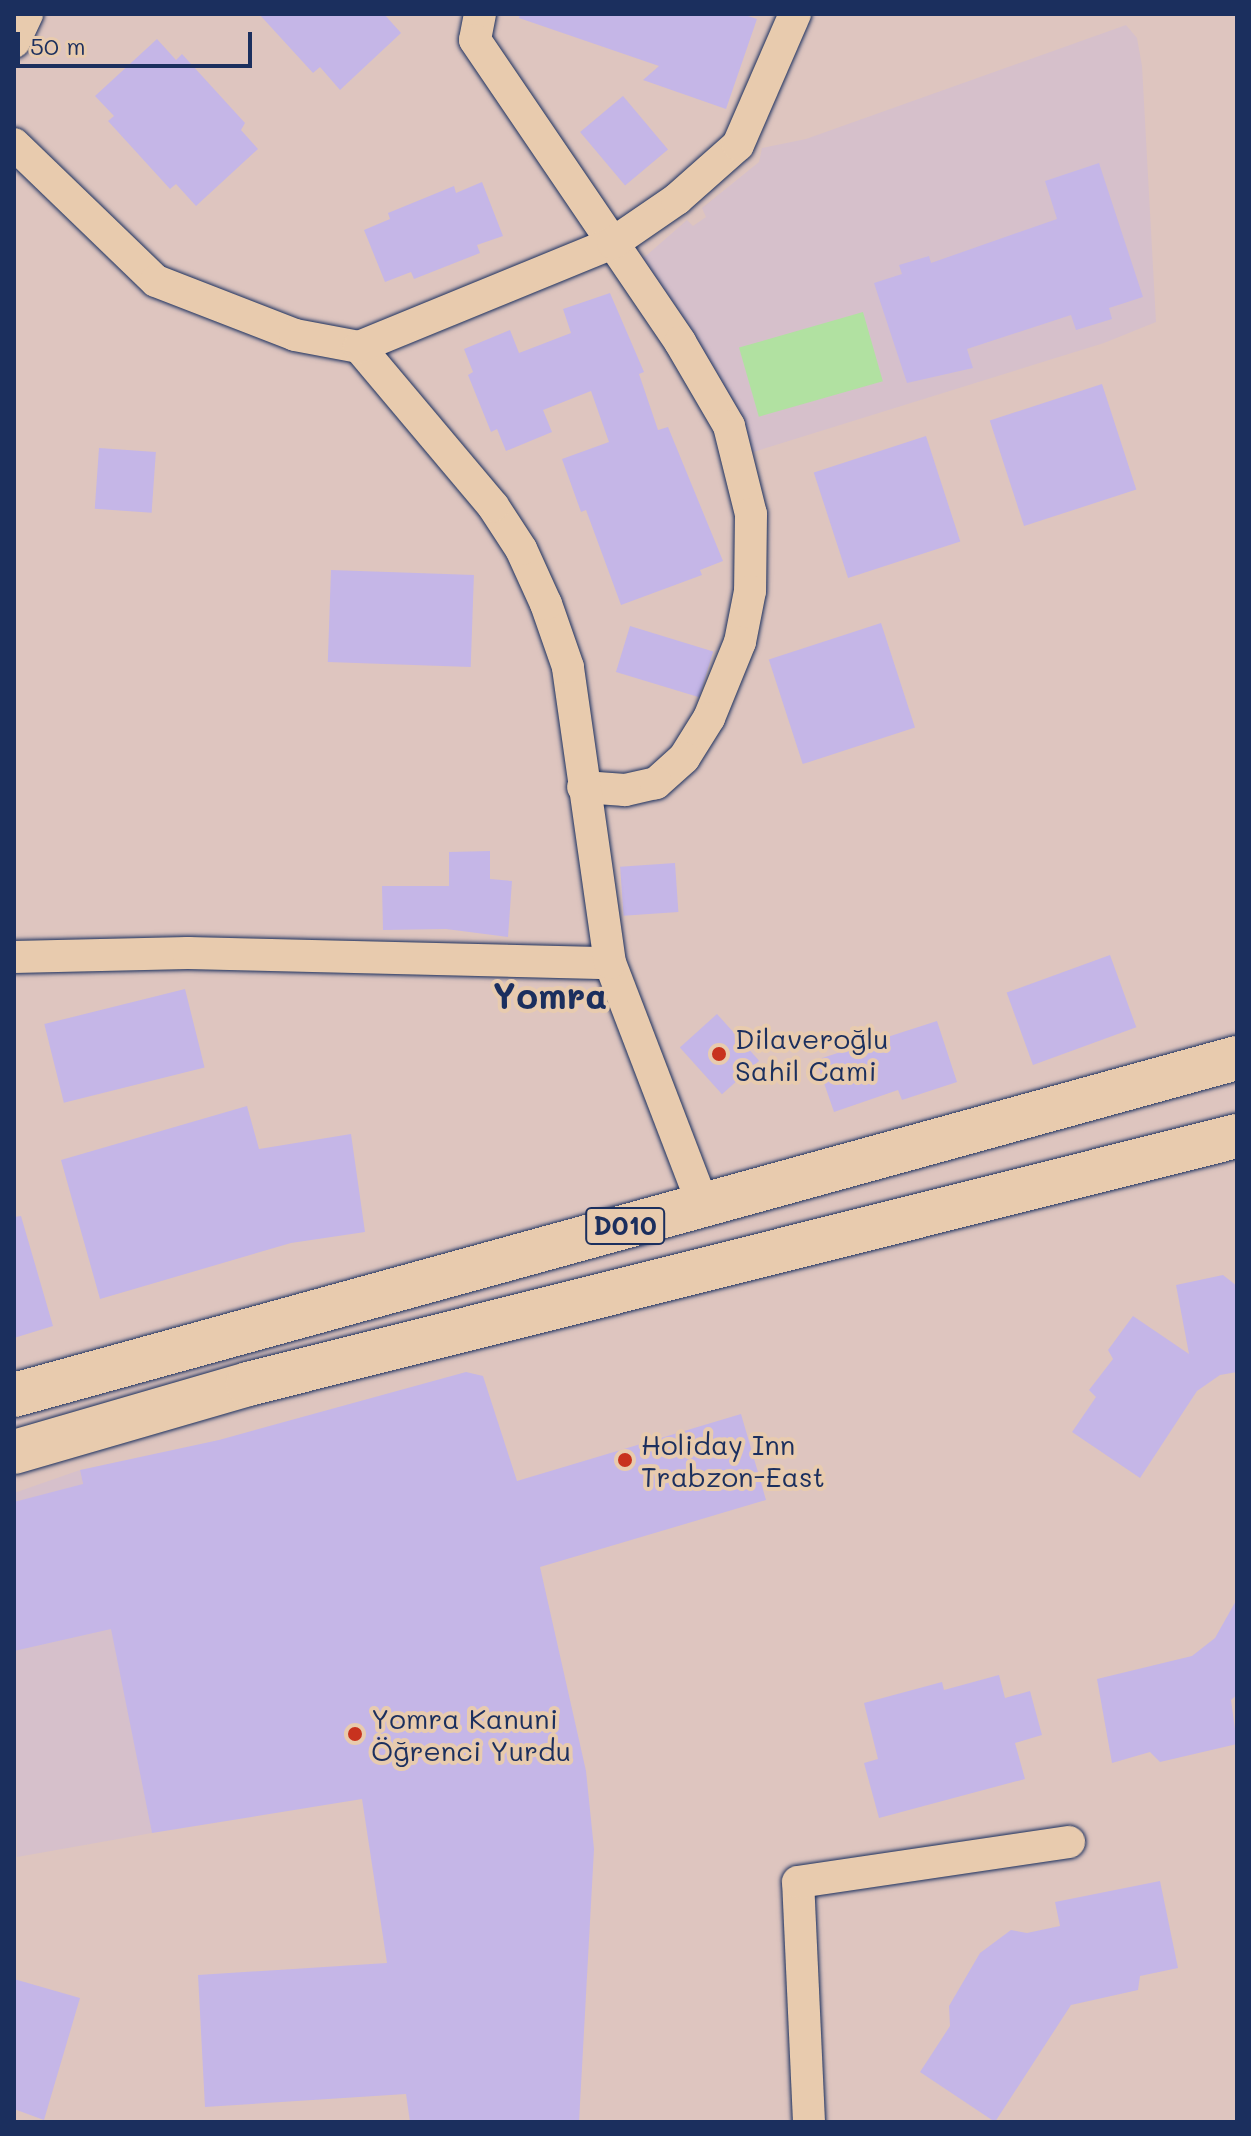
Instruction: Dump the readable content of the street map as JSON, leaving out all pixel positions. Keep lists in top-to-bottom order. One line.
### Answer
{"streets":{"highway":["D010"]},"districts":["Yomra"],"places":["Dilaveroğlu Sahil Cami","Holiday Inn Trabzon-East","Yomra Kanuni Öğrenci Yurdu"],"scale_bar":"50 m"}
